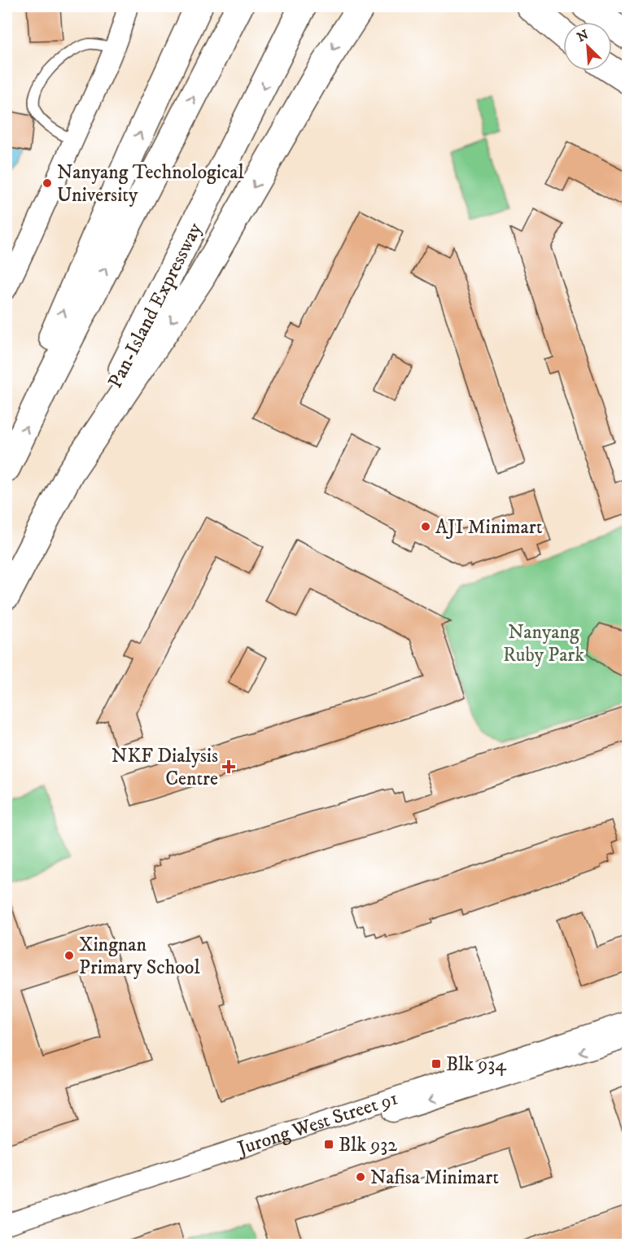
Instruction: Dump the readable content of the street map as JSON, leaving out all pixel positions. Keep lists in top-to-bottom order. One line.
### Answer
{"streets":{"main road":["Pan-Island Expressway"],"street":["Jurong West Street 91"]},"parks":["Nanyang Ruby Park"],"places":{"other":["Nanyang Technological University","AJI Minimart","Xingnan Primary School","Nafisa Minimart"],"health":["NKF Dialysis Centre"],"transit":["Blk 934","Blk 932"]},"north":"top left"}
